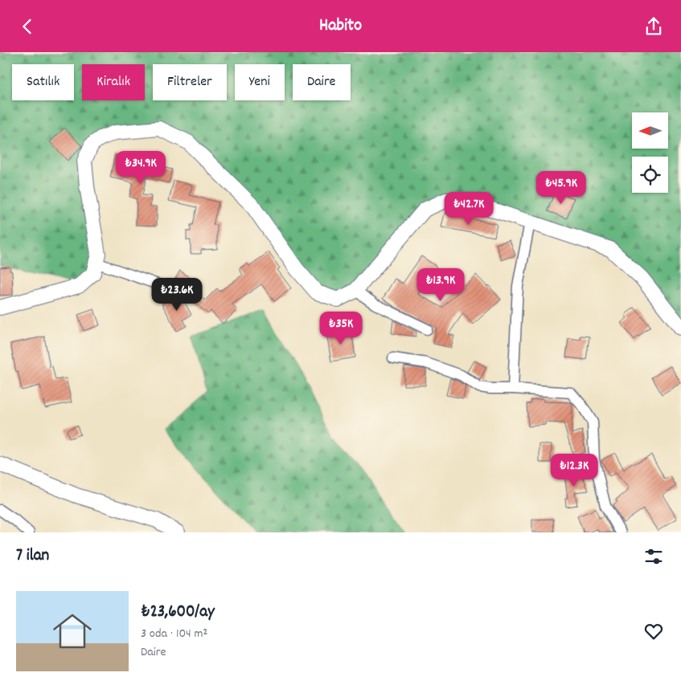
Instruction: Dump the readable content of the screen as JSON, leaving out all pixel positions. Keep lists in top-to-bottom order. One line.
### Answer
{"north":"left","page":{"header":"Habito","chip":["Satılık","Kiralık","Filtreler","Yeni","Daire"],"price":["₺34.9K","₺45.9K","₺42.7K","₺13.9K","₺23.6K","₺35K","₺12.3K"],"heading":"7 ilan","list":[{"name":"₺23,600/ay","note":"3 oda · 104 m² · Daire"}]}}
